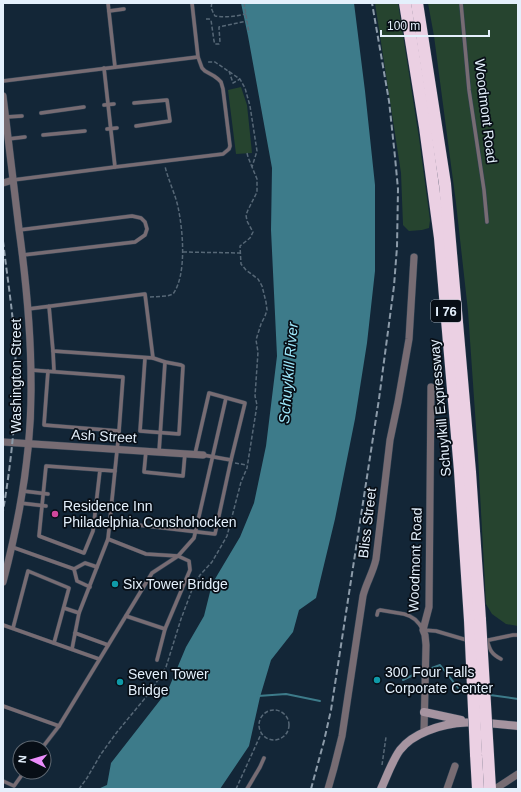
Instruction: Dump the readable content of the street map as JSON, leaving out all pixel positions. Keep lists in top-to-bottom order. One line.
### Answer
{"streets":{"highway":["I 76","Schuylkill Expressway"],"street":["Woodmont Road","Washington Street","Ash Street","Bliss Street"]},"crossings":[["Washington Street","Ash Street"]],"water":["Schuylkill River"],"places":["Residence Inn Philadelphia Conshohocken","Six Tower Bridge","300 Four Falls Corporate Center","Seven Tower Bridge"],"scale_bar":"100 m","north":"left"}
